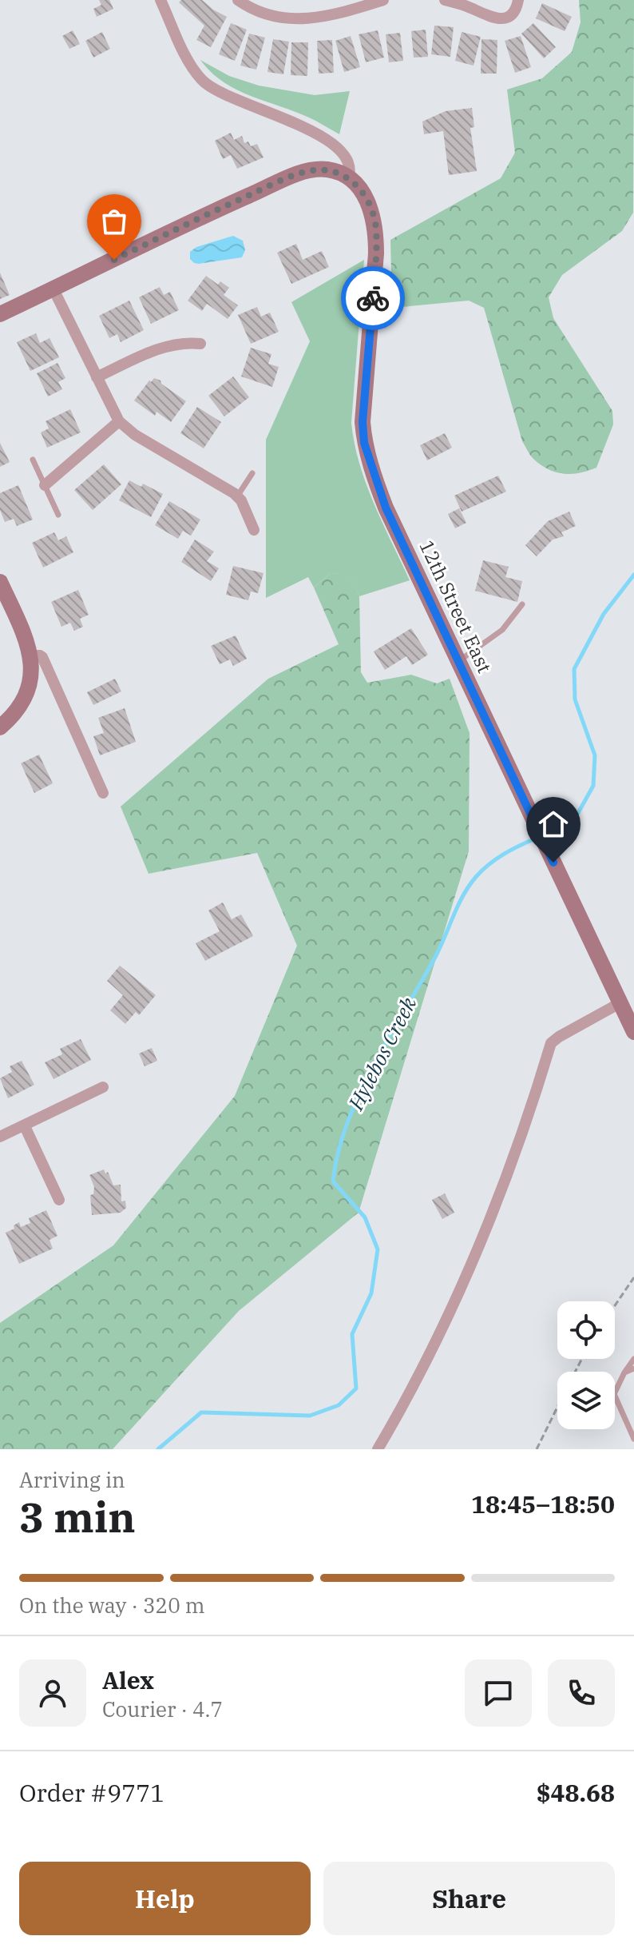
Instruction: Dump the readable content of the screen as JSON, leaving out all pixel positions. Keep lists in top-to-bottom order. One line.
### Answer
{"streets":{"street":["12th Street East"]},"water":["Hylebos Creek"],"page":{"heading":["3 min","Arriving in","18:45–18:50"],"panel":["Alex","Courier · 4.7","Order #9771","$48.68"],"bar":"On the way · 320 m","buttons":["Help","Share"]}}
